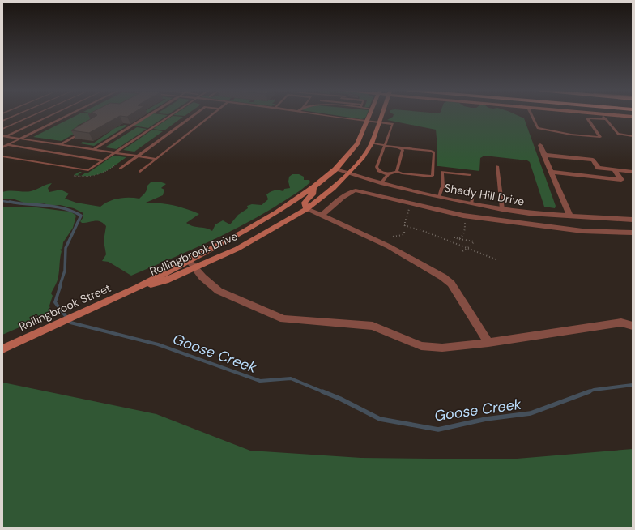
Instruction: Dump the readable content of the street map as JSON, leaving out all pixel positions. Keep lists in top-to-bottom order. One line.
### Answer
{"streets":{"main road":["Rollingbrook Drive","Rollingbrook Street"],"street":["Shady Hill Drive"]},"crossings":[["Shady Hill Drive","Rollingbrook Drive"],["Rollingbrook Drive","Rollingbrook Street"]],"water":["Goose Creek"]}
